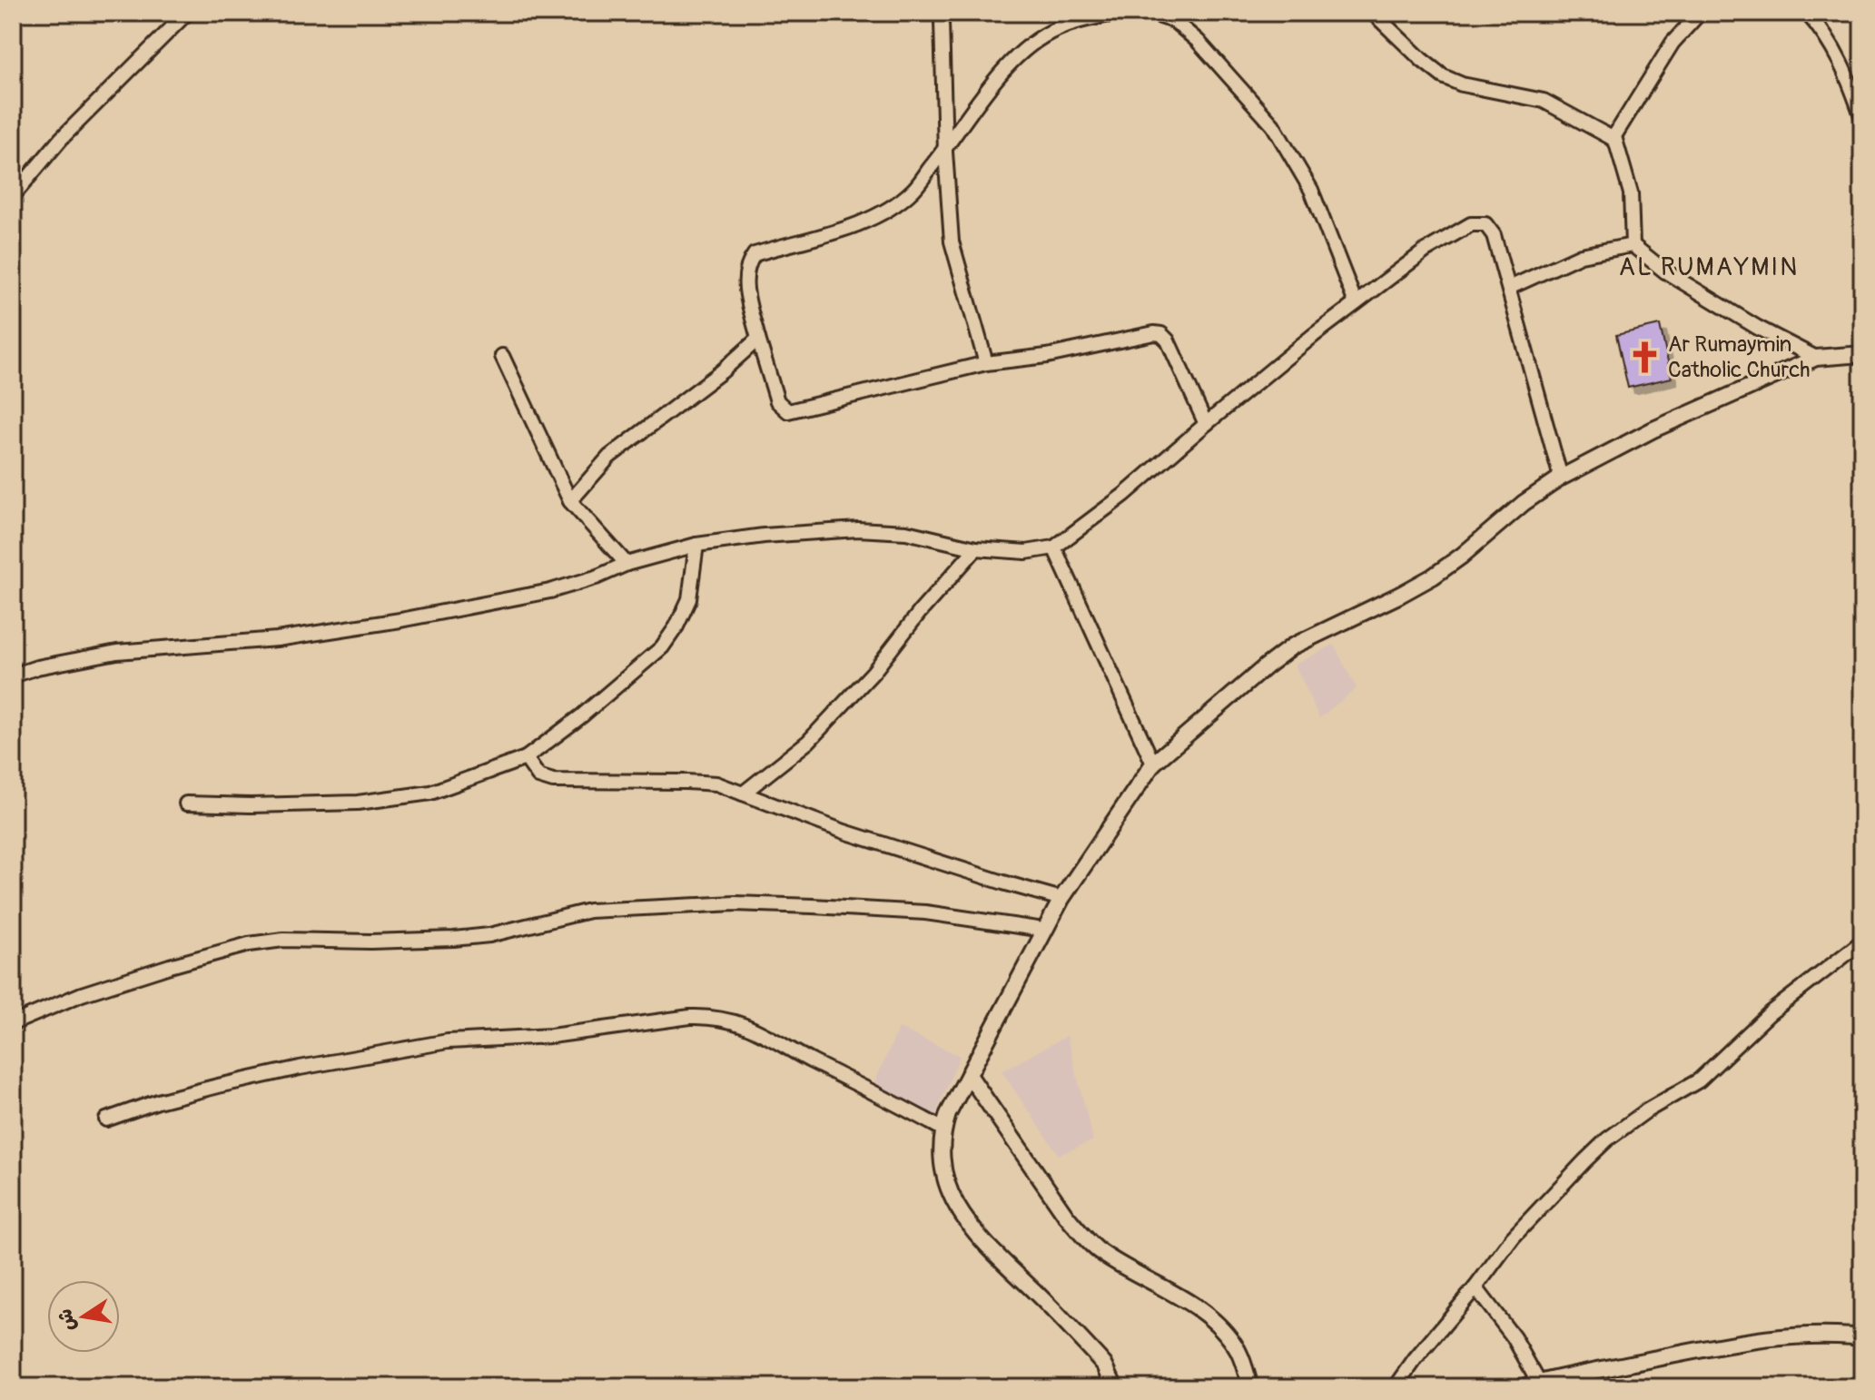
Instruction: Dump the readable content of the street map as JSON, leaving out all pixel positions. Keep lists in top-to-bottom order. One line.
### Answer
{"districts":["AL RUMAYMIN"],"places":{"church":["Ar Rumaymin Catholic Church"]},"north":"left"}
